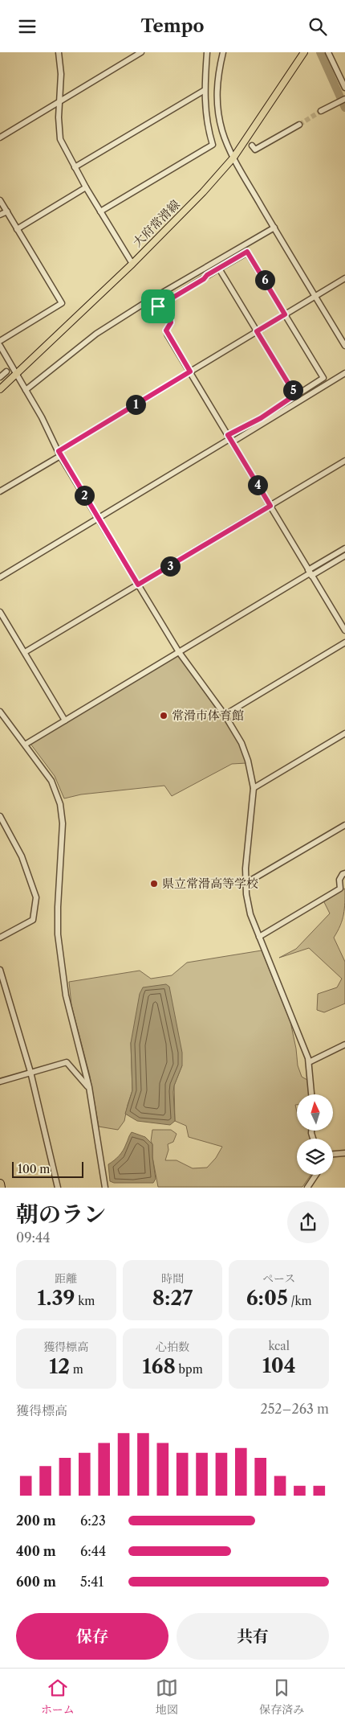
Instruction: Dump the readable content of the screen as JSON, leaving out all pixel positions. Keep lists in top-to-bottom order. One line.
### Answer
{"streets":{"main road":["大府常滑線"]},"places":["常滑市体育館","県立常滑高等学校"],"scale_bar":"100 m","north":"top","page":{"header":"Tempo","pins":["6","5","1","4","2","3"],"scale":"100 m","heading":["朝のラン","09:44"],"stats":[["距離","1.39 km"],["時間","8:27"],["ペース","6:05 /km"],["獲得標高","12 m"],["心拍数","168 bpm"],["kcal","104"]],"chart":["獲得標高","252–263 m"],"list":[{"name":"200 m","note":"6:23"},{"name":"400 m","note":"6:44"},{"name":"600 m","note":"5:41"}],"buttons":["保存","共有"],"tabs":["ホーム","地図","保存済み"]}}
